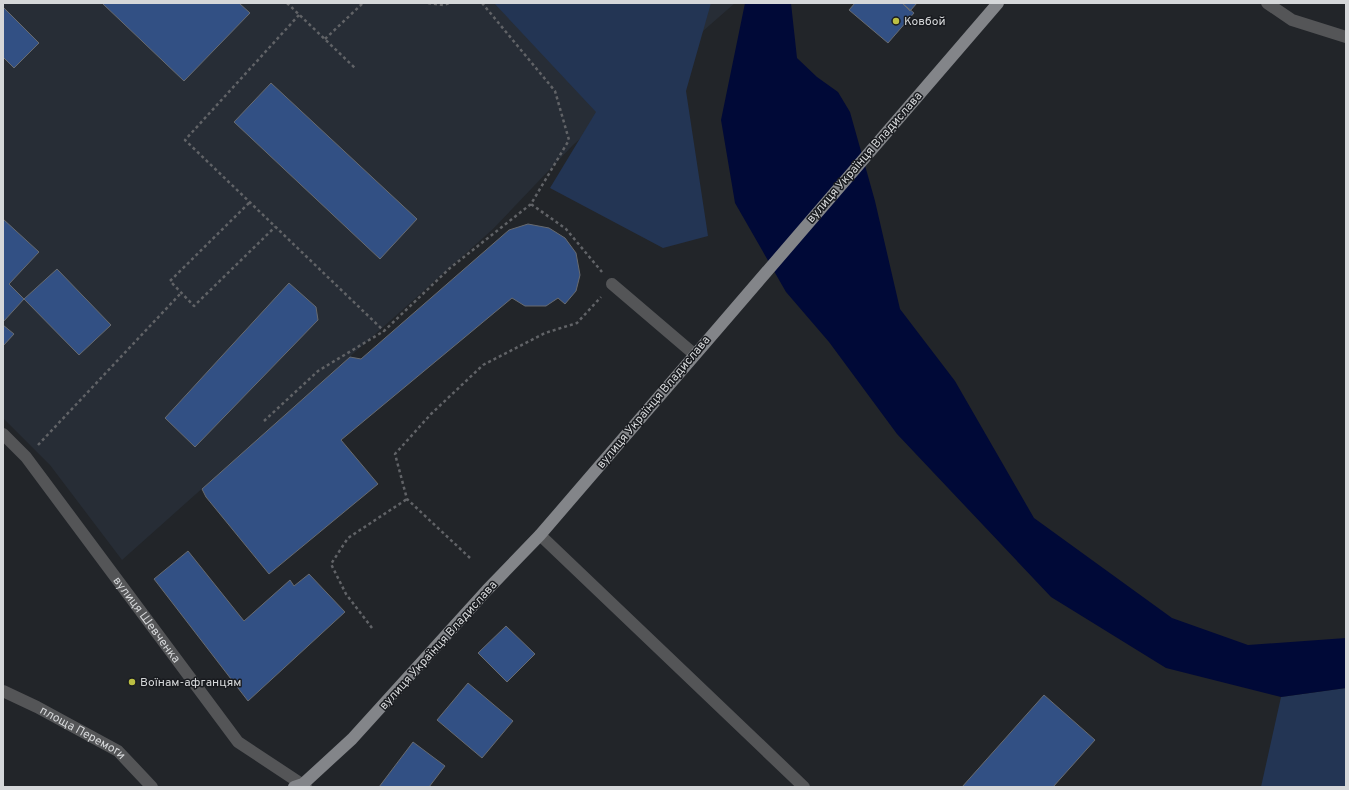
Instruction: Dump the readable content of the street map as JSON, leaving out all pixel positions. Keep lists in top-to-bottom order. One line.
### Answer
{"streets":{"main road":["вулиця Українця Владислава"],"street":["вулиця Шевченка","площа Перемоги"]},"crossings":[["вулиця Українця Владислава","вулиця Шевченка"]],"places":["Ковбой","Воїнам-афганцям"]}
